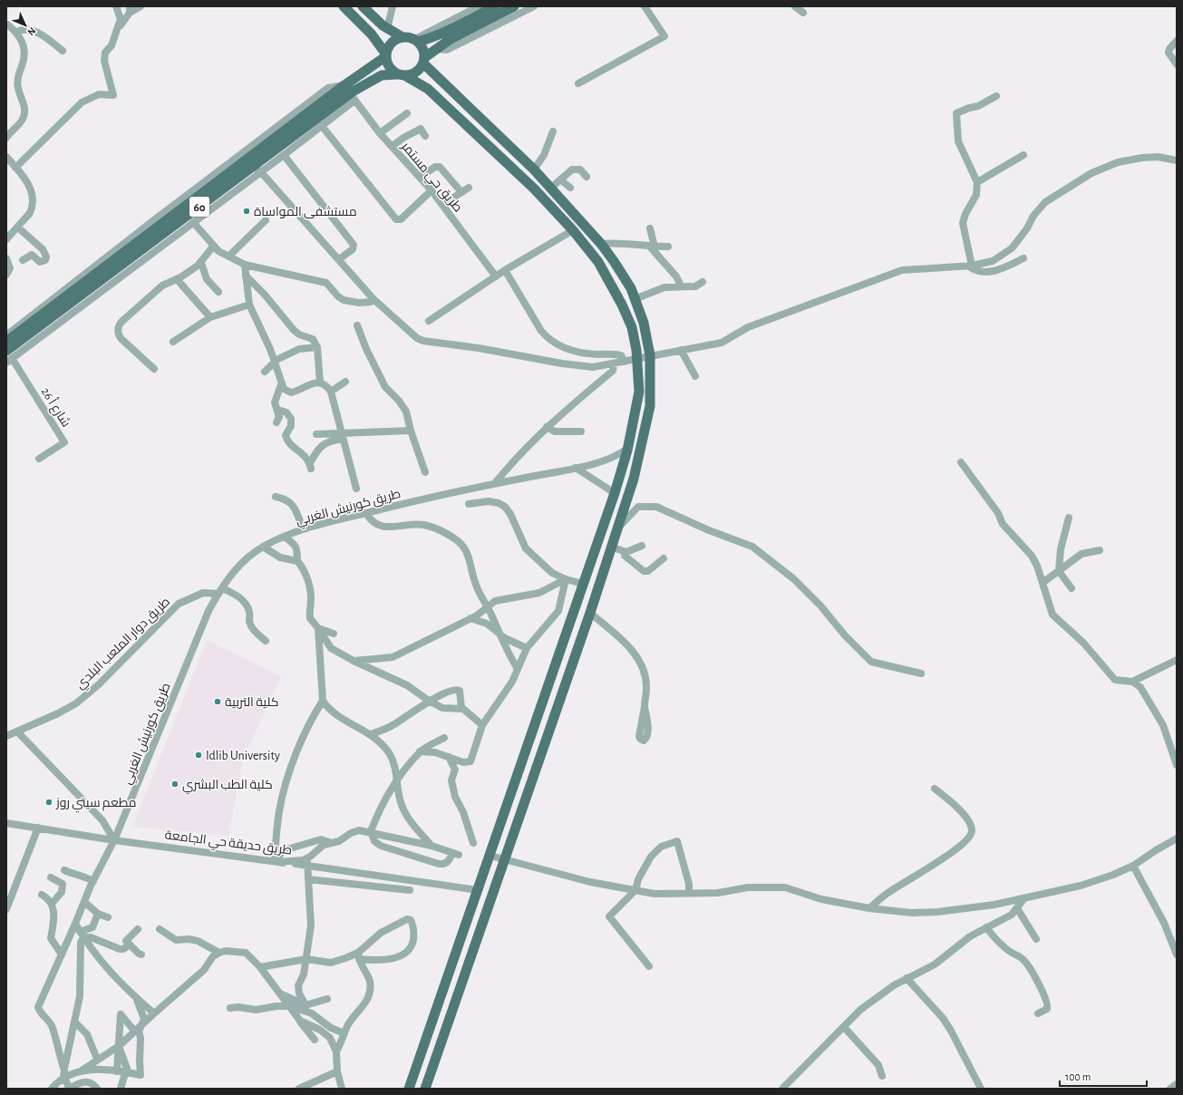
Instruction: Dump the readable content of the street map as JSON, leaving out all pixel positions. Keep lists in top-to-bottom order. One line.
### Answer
{"streets":{"main road":["60"],"street":["طريق حي مستمر","شارع أ 26","طريق كورنيش الغربي","طريق دوار الملعب البلدي","طريق حديقة حي الجامعة"]},"crossings":[["طريق حي مستمر","60"],["60","شارع أ 26"],["طريق كورنيش الغربي","طريق دوار الملعب البلدي"],["طريق كورنيش الغربي","طريق حديقة حي الجامعة"]],"places":["مستشفى المواساة","كلية التربية","Idlib University","كلية الطب البشري","مطعم سيتي روز"],"scale_bar":"100 m","north":"bottom right"}
